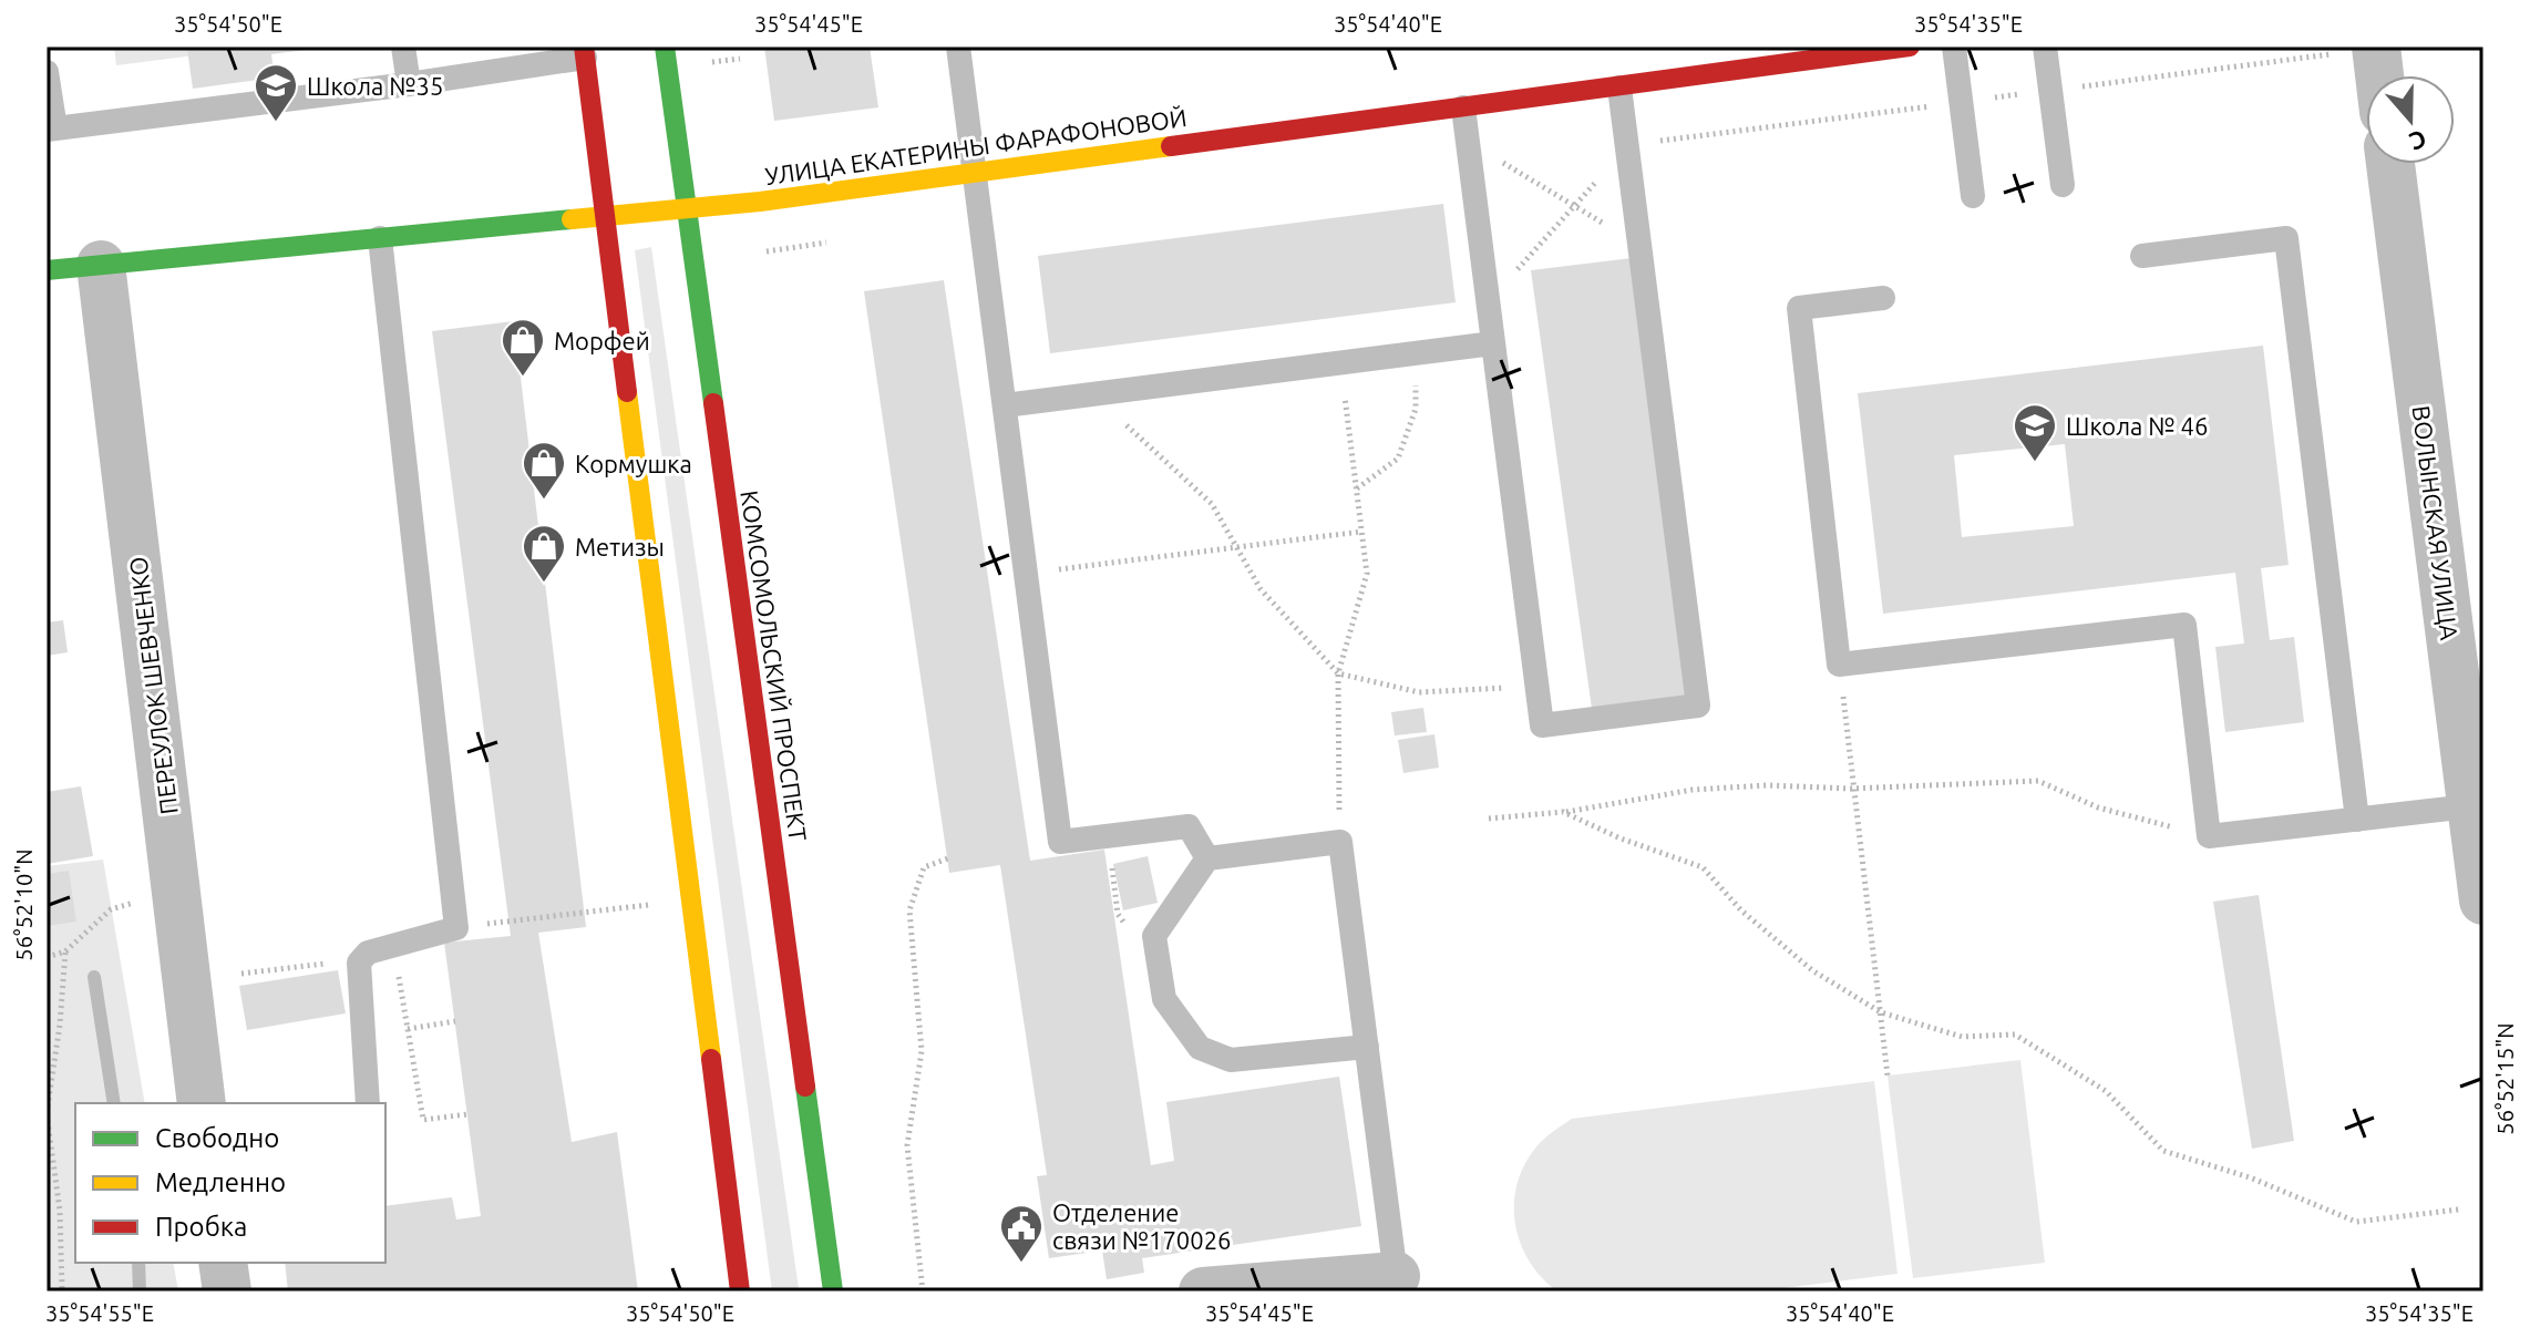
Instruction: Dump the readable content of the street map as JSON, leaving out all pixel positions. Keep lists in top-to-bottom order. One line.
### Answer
{"streets":{"street":["УЛИЦА ЕКАТЕРИНЫ ФАРАФОНОВОЙ","ВОЛЫНСКАЯ УЛИЦА","КОМСОМОЛЬСКИЙ ПРОСПЕКТ","ПЕРЕУЛОК ШЕВЧЕНКО"]},"crossings":[["УЛИЦА ЕКАТЕРИНЫ ФАРАФОНОВОЙ","КОМСОМОЛЬСКИЙ ПРОСПЕКТ"],["УЛИЦА ЕКАТЕРИНЫ ФАРАФОНОВОЙ","ПЕРЕУЛОК ШЕВЧЕНКО"]],"places":{"school or university":["Школа №35","Школа № 46"],"shop":["Морфей","Кормушка","Метизы"],"public building":["Отделение связи №170026"]},"legend":["Свободно","Медленно","Пробка"],"north":"bottom","coordinates":["35°54'50\"E","35°54'45\"E","35°54'40\"E","35°54'35\"E","56°52'10\"N","56°52'15\"N","35°54'55\"E"]}
